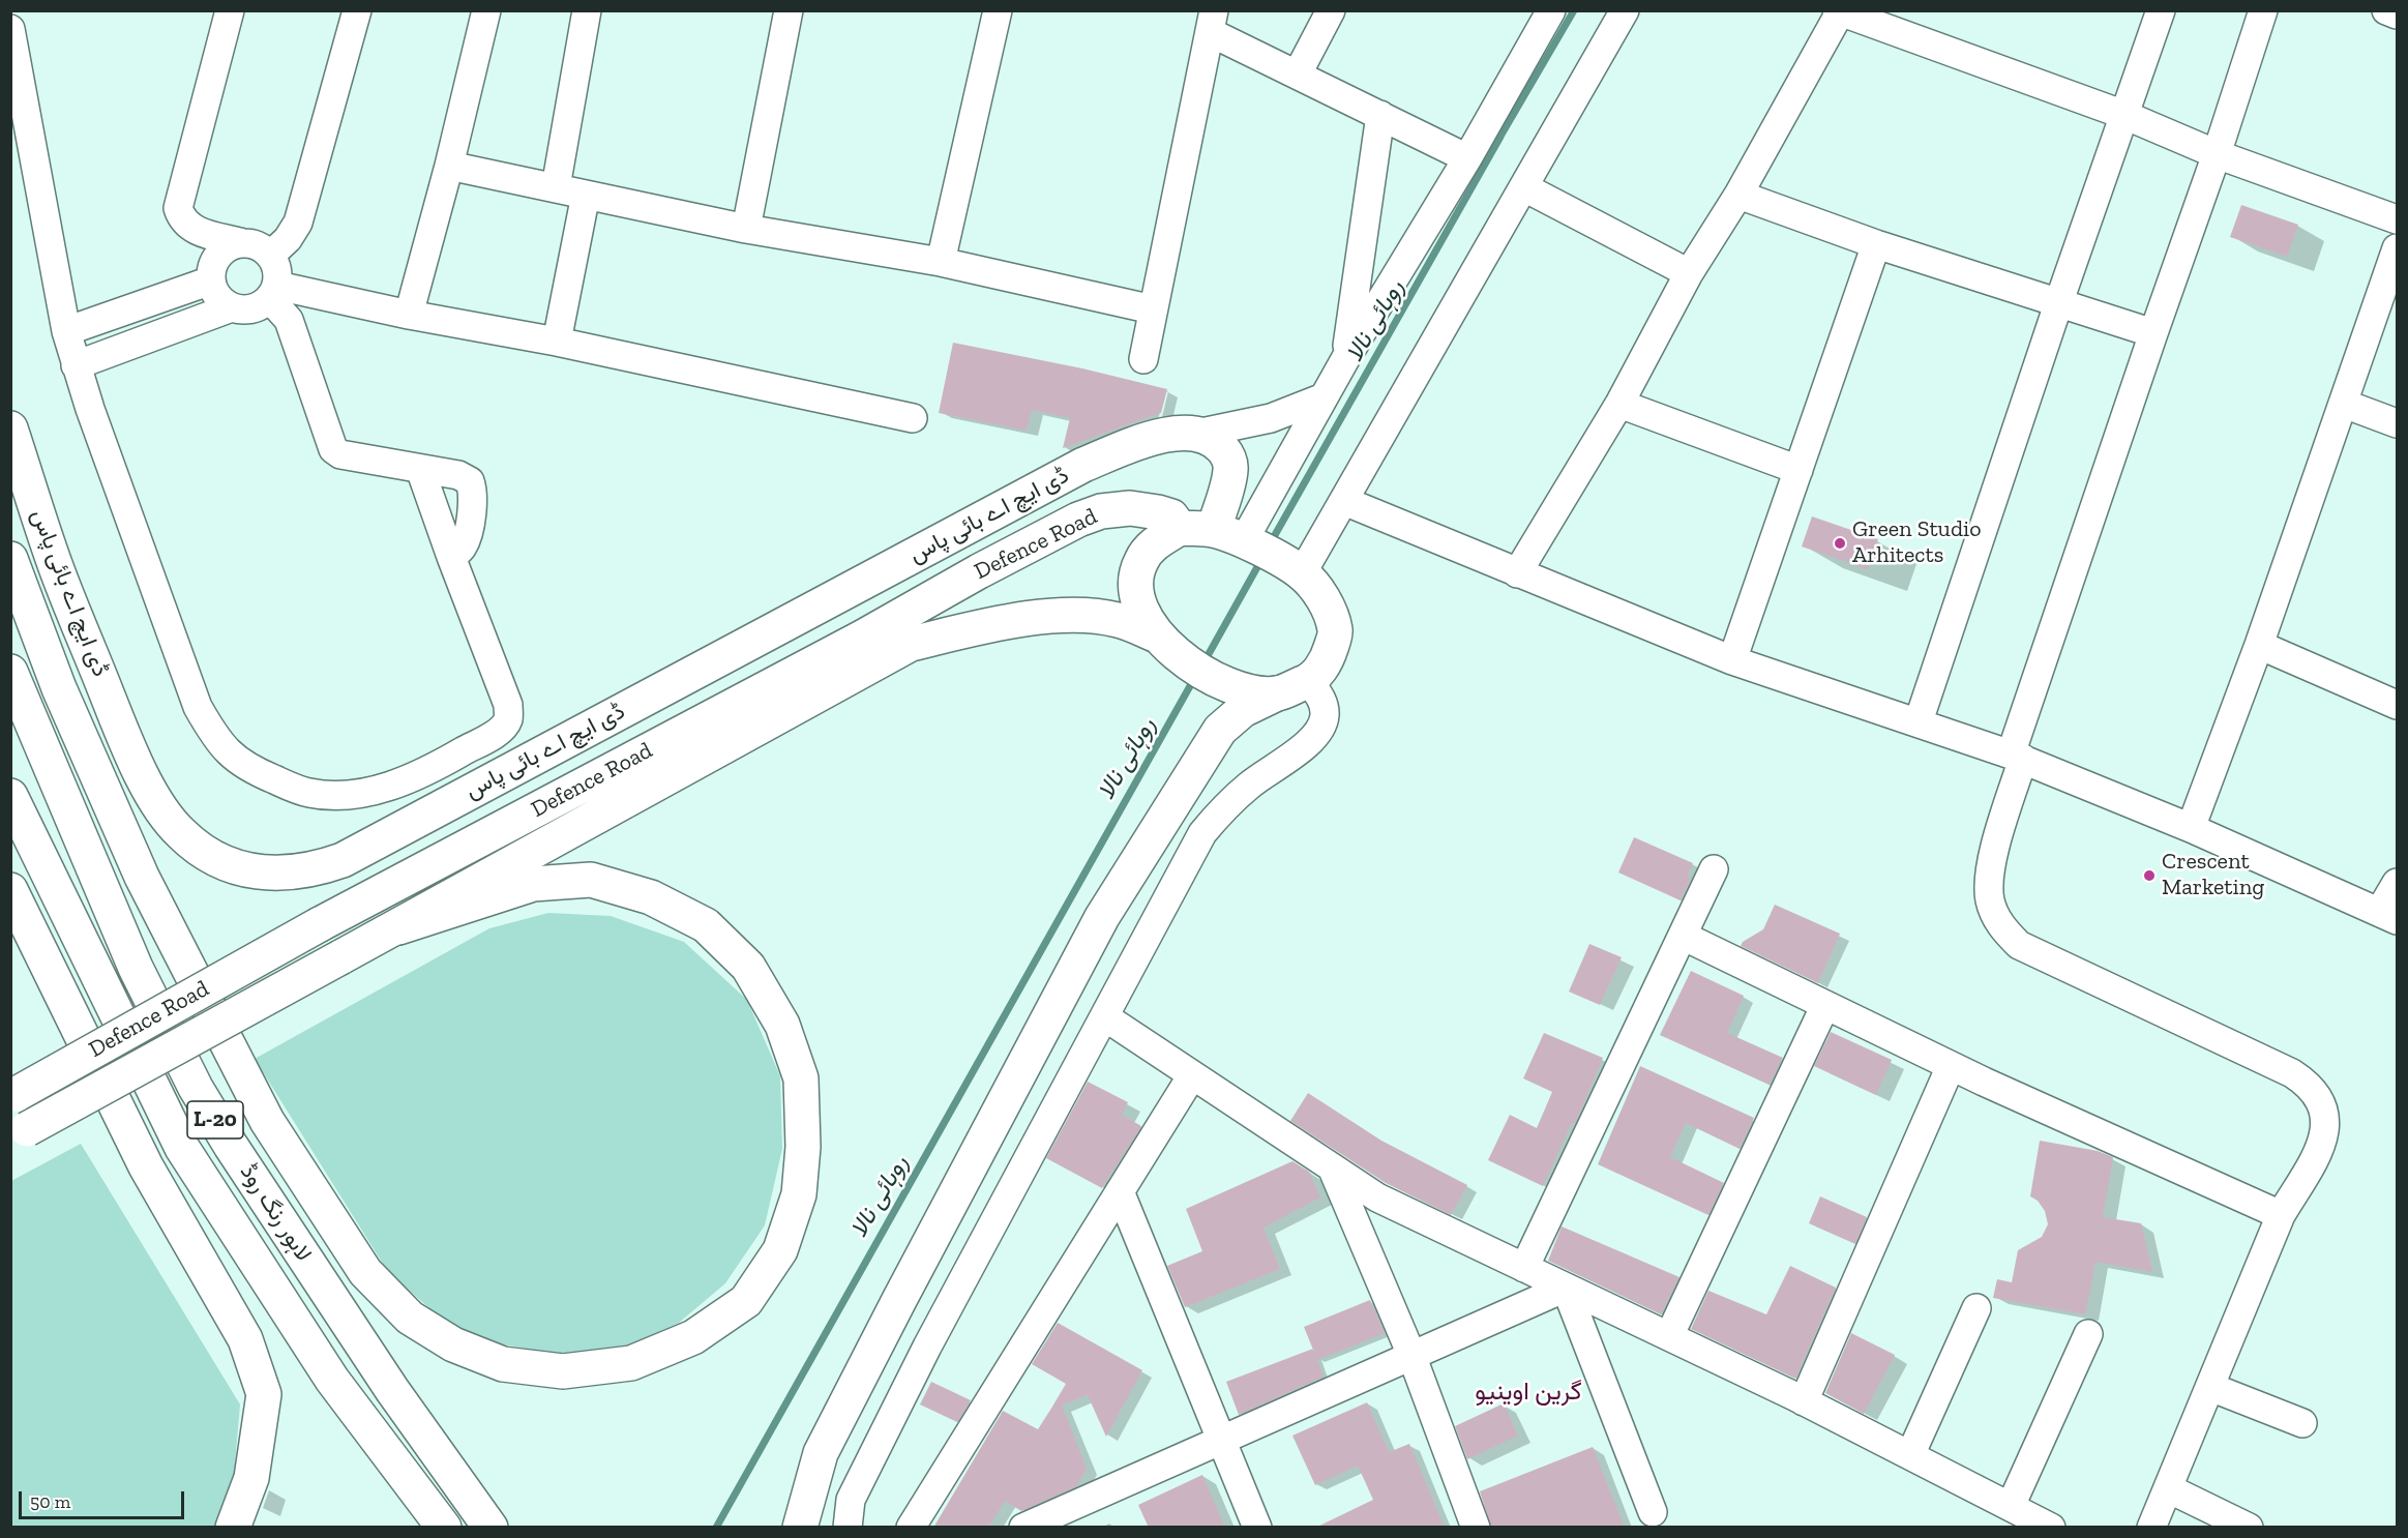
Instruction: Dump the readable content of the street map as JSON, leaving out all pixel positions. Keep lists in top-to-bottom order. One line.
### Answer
{"streets":{"main road":["ڈی ایچ اے بائی پاس","Defence Road","L-20","لاہور رنگ روڈ"]},"districts":["گرین اوینیو"],"water":["روہائی نالا"],"places":["Green Studio Arhitects","Crescent Marketing"],"scale_bar":"50 m"}
